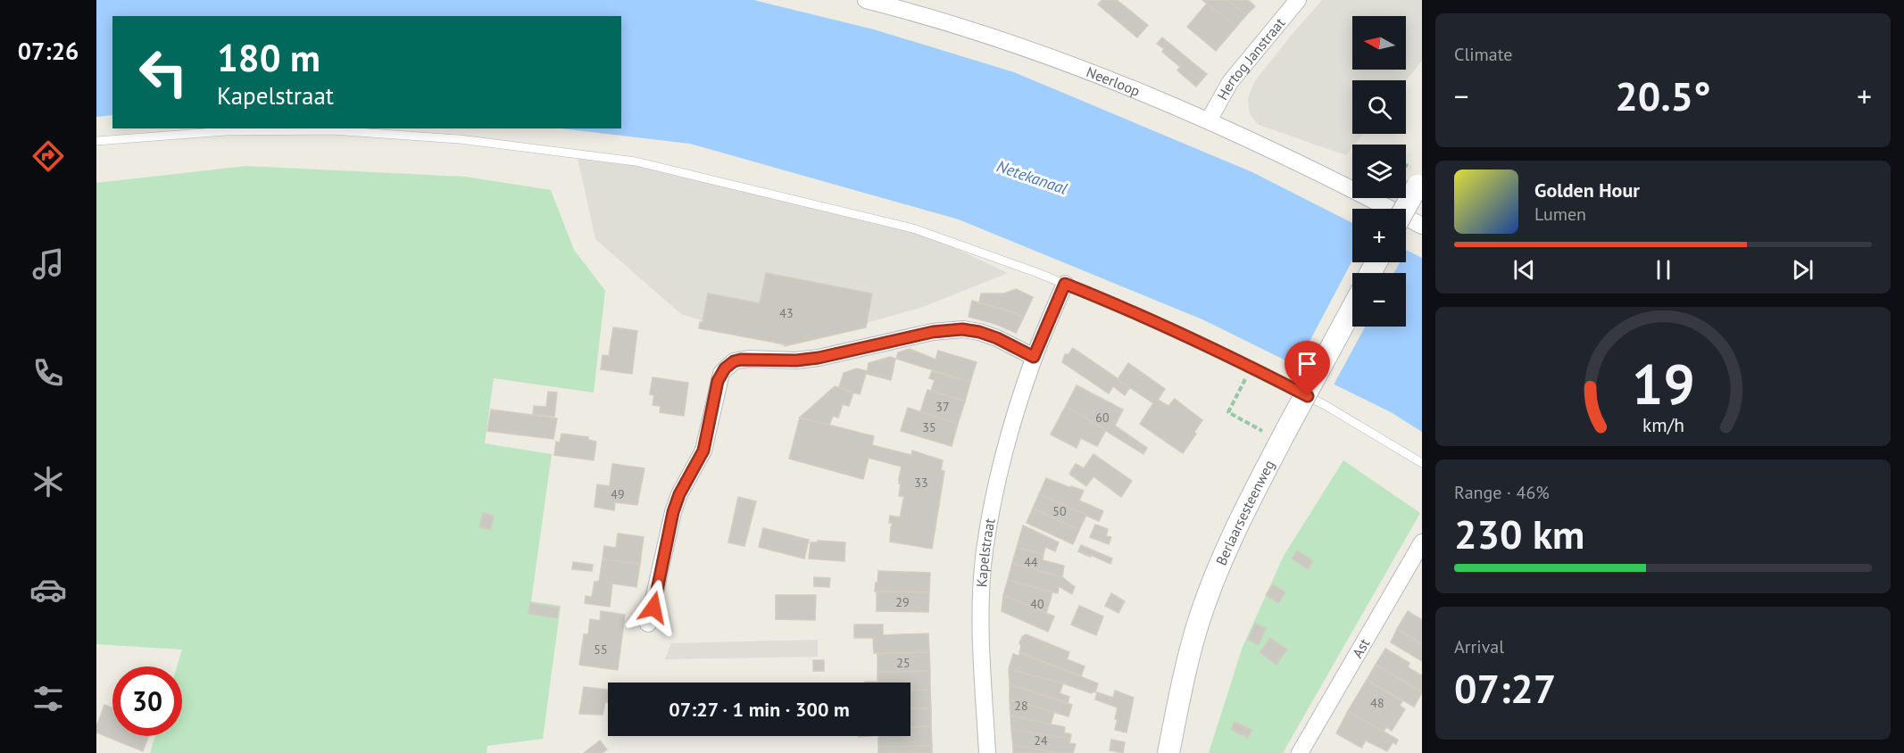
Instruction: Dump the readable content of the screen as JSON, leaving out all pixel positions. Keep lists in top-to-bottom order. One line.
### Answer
{"streets":{"street":["Hertog Janstraat","Neerloop","Berlaarsesteenweg","Kapelstraat","Ast"]},"crossings":[["Hertog Janstraat","Neerloop"]],"water":["Netekanaal"],"house_numbers":["43","37","60","35","33","49","50","44","29","40","55","25","48","28","24"],"north":"left","page":{"tabs":"07:26","tile":["Climate",["Range · 46%","230 km"],["Arrival","07:27"]],"map_buttons":["+","−"],"turn":["180 m","Kapelstraat"],"heat":["−","20.5°","+"],"song":["Golden Hour","Lumen"],"limit":"30","trip":"07:27 · 1 min · 300 m","gauge":["19","km/h"]}}
